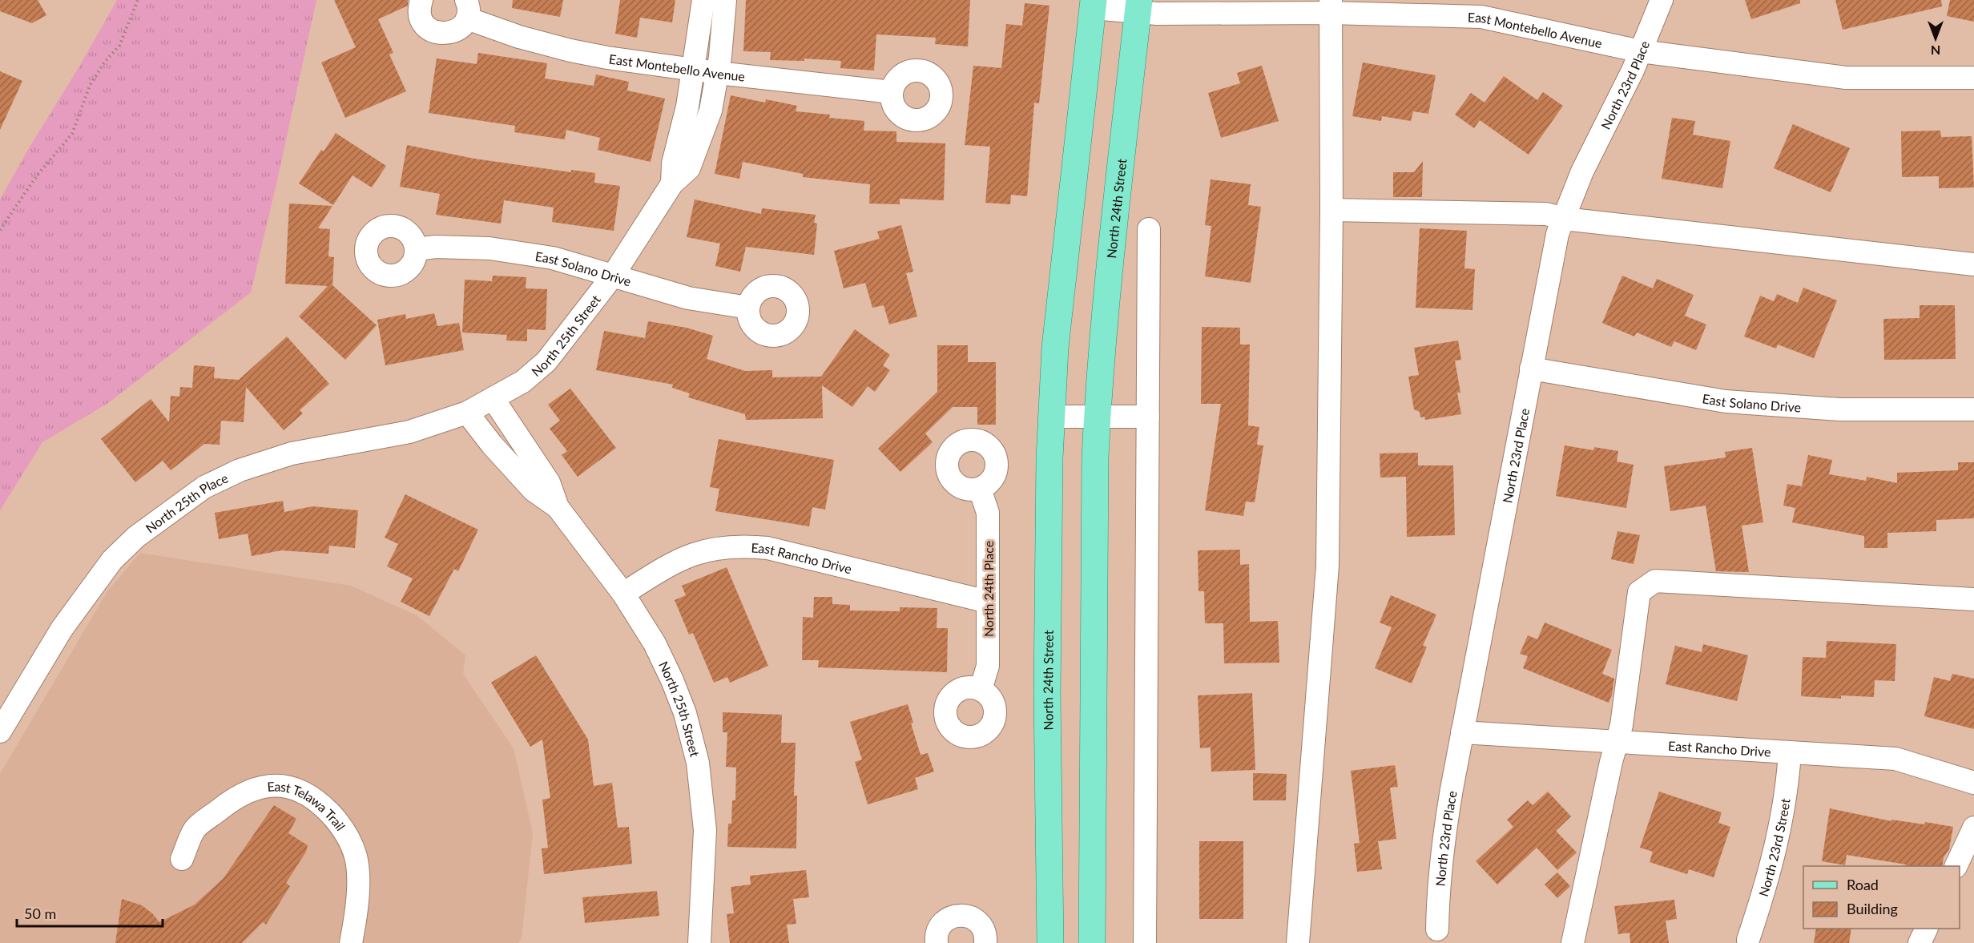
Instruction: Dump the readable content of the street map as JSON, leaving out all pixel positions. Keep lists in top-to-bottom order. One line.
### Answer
{"streets":{"main road":["North 24th Street"],"street":["East Montebello Avenue","North 23rd Place","East Solano Drive","North 25th Street","North 25th Place","East Rancho Drive","North 24th Place","East Telawa Trail","North 23rd Street"]},"crossings":[["East Montebello Avenue","North 23rd Place"],["East Montebello Avenue","North 24th Street"],["East Montebello Avenue","North 25th Street"],["North 23rd Place","East Solano Drive"],["North 23rd Place","East Rancho Drive"],["East Solano Drive","North 25th Street"],["North 25th Street","North 25th Place"],["North 25th Street","East Rancho Drive"],["East Rancho Drive","North 24th Place"],["East Rancho Drive","North 23rd Street"]],"legend":["Road","Building"],"scale_bar":"50 m","north":"bottom"}
